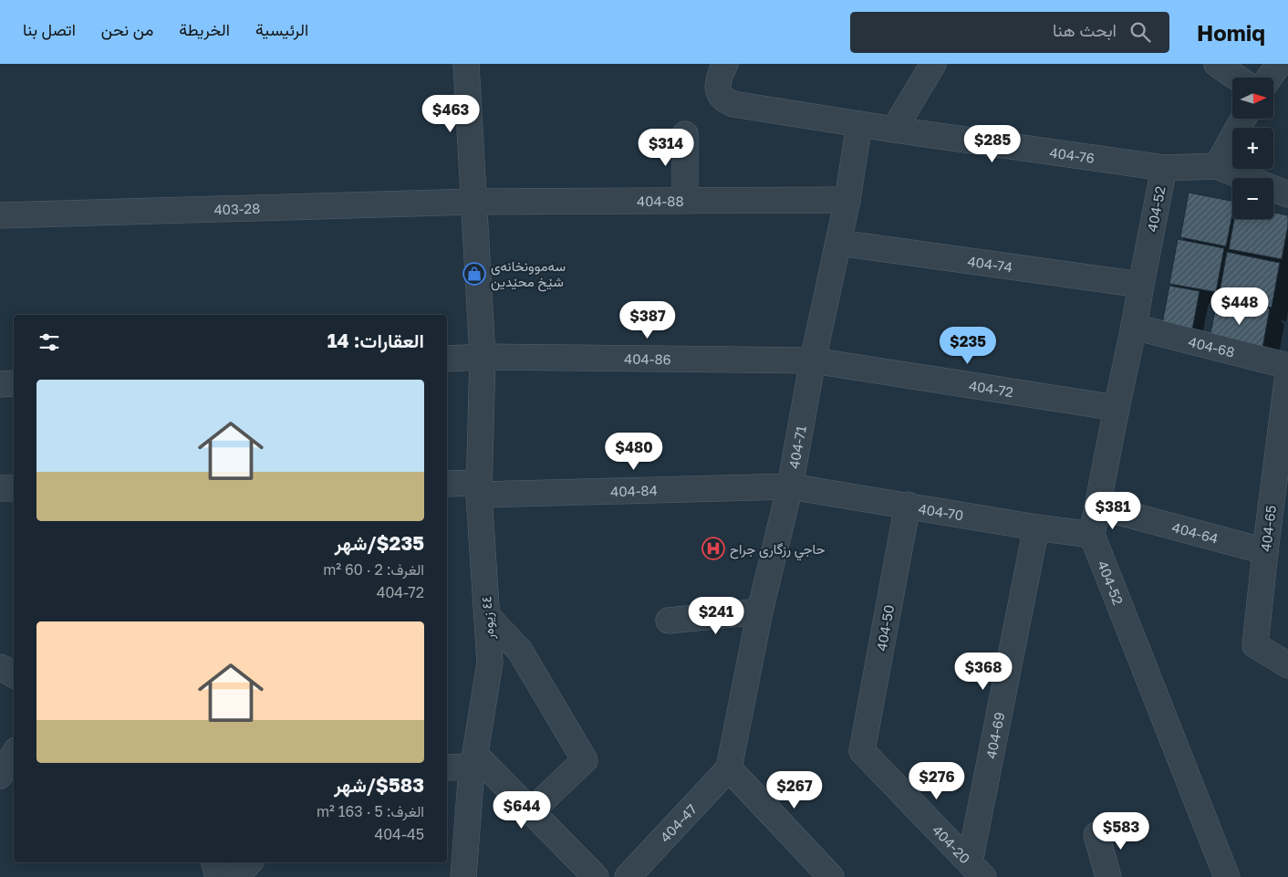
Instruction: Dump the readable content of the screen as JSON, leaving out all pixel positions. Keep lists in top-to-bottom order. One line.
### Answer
{"streets":{"street":["404-76","404-88","403-28","404-52","404-74","404-68","404-86","404-72","404-71","404-84","404-70","404-65","404-64","٤٤ زیوەر","404-50","404-69","404-47","404-20"]},"crossings":[["404-76","404-52"],["404-76","404-71"],["404-88","403-28"],["404-88","404-71"],["404-88","٤٤ زیوەر"],["403-28","٤٤ زیوەر"],["404-52","404-74"],["404-52","404-68"],["404-52","404-72"],["404-52","404-70"],["404-52","404-64"],["404-74","404-71"],["404-86","404-72"],["404-86","404-71"],["404-86","٤٤ زیوەر"],["404-72","404-71"],["404-71","404-84"],["404-71","404-70"],["404-71","404-47"],["404-84","404-70"],["404-84","٤٤ زیوەر"],["404-70","404-50"],["404-70","404-69"],["404-65","404-64"],["404-50","404-20"],["404-69","404-20"]],"places":{"shop":["سەموونخانەی شێخ محێدین"],"hospital":["حاجي رزگارى جراح"]},"north":"right","page":{"header":"Homiq","search":"ابحث هنا","nav":["الرئيسية","الخريطة","من نحن","اتصل بنا"],"map_buttons":["+","−"],"price":["$463","$285","$314","$448","$387","$235","$480","$381","$241","$368","$276","$267","$644","$583"],"heading":"العقارات: 14","list":[{"name":"$235/شهر","note":"الغرف: 2 · 60 m² · 404-72"},{"name":"$583/شهر","note":"الغرف: 5 · 163 m² · 404-45"}]}}
